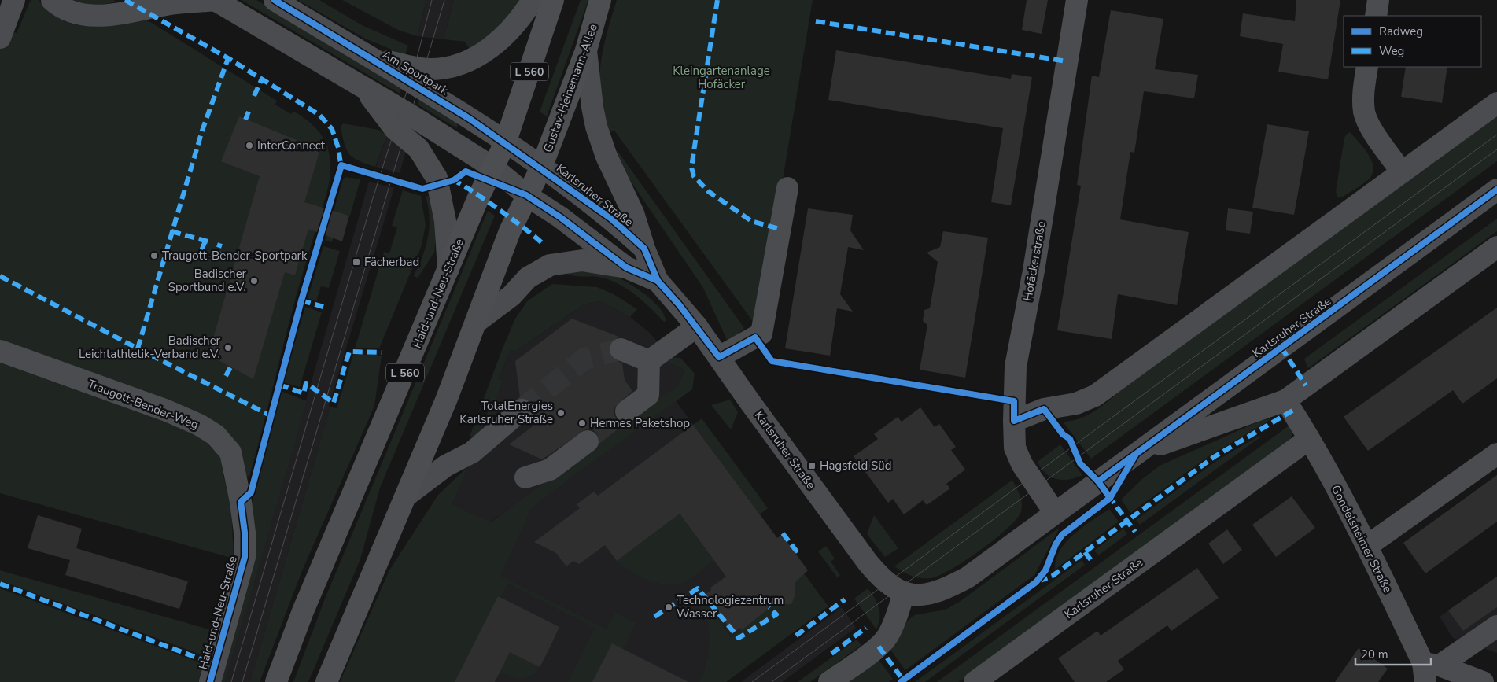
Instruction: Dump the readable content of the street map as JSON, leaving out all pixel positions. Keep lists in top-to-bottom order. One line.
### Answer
{"streets":{"main road":["L 560","Gustav-Heinemann-Allee","Haid-und-Neu-Straße"],"street":["Am Sportpark","Karlsruher Straße","Hofäckerstraße","Traugott-Bender-Weg","Gondelsheimer Straße"]},"crossings":[["L 560","Am Sportpark"],["L 560","Karlsruher Straße"],["L 560","Haid-und-Neu-Straße"],["Am Sportpark","Gustav-Heinemann-Allee"],["Am Sportpark","Karlsruher Straße"],["Gustav-Heinemann-Allee","Karlsruher Straße"],["Karlsruher Straße","Hofäckerstraße"],["Karlsruher Straße","Haid-und-Neu-Straße"],["Karlsruher Straße","Gondelsheimer Straße"],["Haid-und-Neu-Straße","Traugott-Bender-Weg"]],"parks":["Kleingartenanlage Hofäcker"],"places":{"other":["InterConnect","Traugott-Bender-Sportpark","Badischer Sportbund e.V.","Badischer Leichtathletik-Verband e.V.","TotalEnergies Karlsruher Straße","Hermes Paketshop","Technologiezentrum Wasser"],"transit":["Fächerbad","Hagsfeld Süd"]},"legend":["Radweg","Weg"],"scale_bar":"20 m"}
